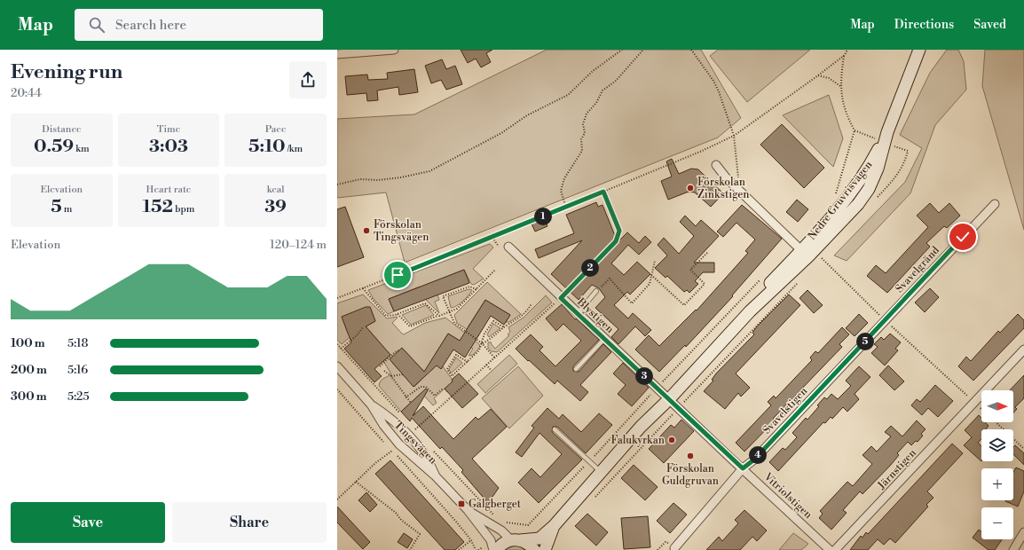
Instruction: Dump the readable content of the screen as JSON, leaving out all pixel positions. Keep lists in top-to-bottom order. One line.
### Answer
{"streets":{"street":["Nedre Gruvrisvägen","Svavelgränd","Blystigen","Svavelstigen","Tingsvägen","Järnstigen","Vitriolstigen"]},"crossings":[["Nedre Gruvrisvägen","Blystigen"],["Nedre Gruvrisvägen","Tingsvägen"],["Nedre Gruvrisvägen","Vitriolstigen"],["Svavelgränd","Svavelstigen"],["Blystigen","Vitriolstigen"],["Svavelstigen","Vitriolstigen"]],"places":{"other":["Förskolan Zinkstigen","Förskolan Tingsvägen","Falukyrkan","Förskolan Guldgruvan"],"transit":["Galgberget"]},"north":"right","page":{"header":"Map","search":"Search here","nav":["Map","Directions","Saved"],"heading":["Evening run","20:44"],"stats":[["Distance","0.59 km"],["Time","3:03"],["Pace","5:10 /km"],["Elevation","5 m"],["Heart rate","152 bpm"],["kcal","39"]],"pins":["1","2","5","3","4"],"chart":["Elevation","120–124 m"],"list":[{"name":"100 m","note":"5:18"},{"name":"200 m","note":"5:16"},{"name":"300 m","note":"5:25"}],"map_buttons":["+","−"],"buttons":["Save","Share"]}}
